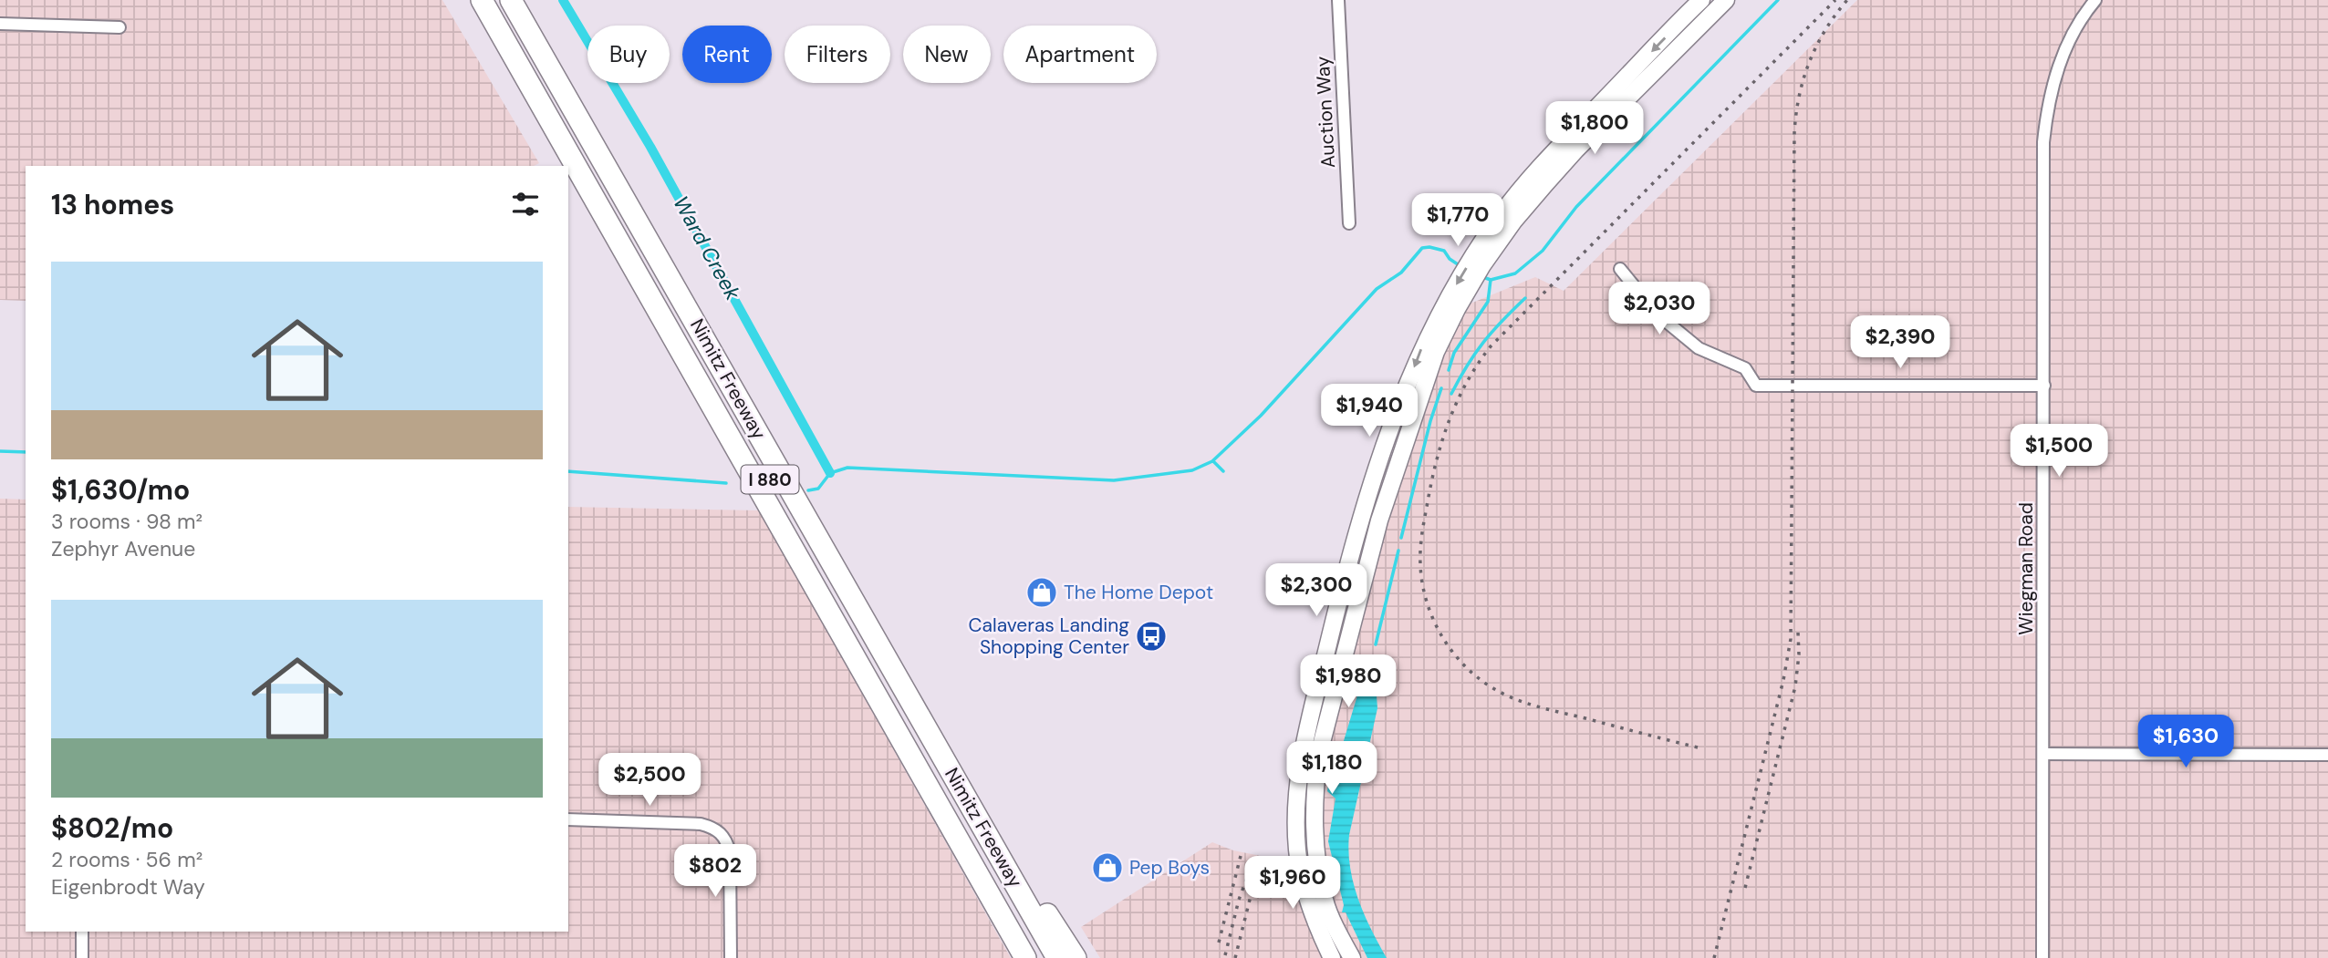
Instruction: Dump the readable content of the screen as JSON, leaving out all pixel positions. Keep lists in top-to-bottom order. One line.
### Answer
{"streets":{"highway":["Nimitz Freeway","I 880"],"street":["Auction Way","Wiegman Road"]},"water":["Ward Creek"],"places":{"shop":["The Home Depot","Pep Boys"],"bus stop":["Calaveras Landing Shopping Center"]},"page":{"chip":["Buy","Rent","Filters","New","Apartment"],"price":["$1,800","$1,770","$2,030","$2,390","$1,940","$1,500","$2,300","$1,980","$1,630","$1,180","$2,500","$802","$1,960"],"heading":"13 homes","list":[{"name":"$1,630/mo","note":"3 rooms · 98 m² · Zephyr Avenue"},{"name":"$802/mo","note":"2 rooms · 56 m² · Eigenbrodt Way"}]}}
